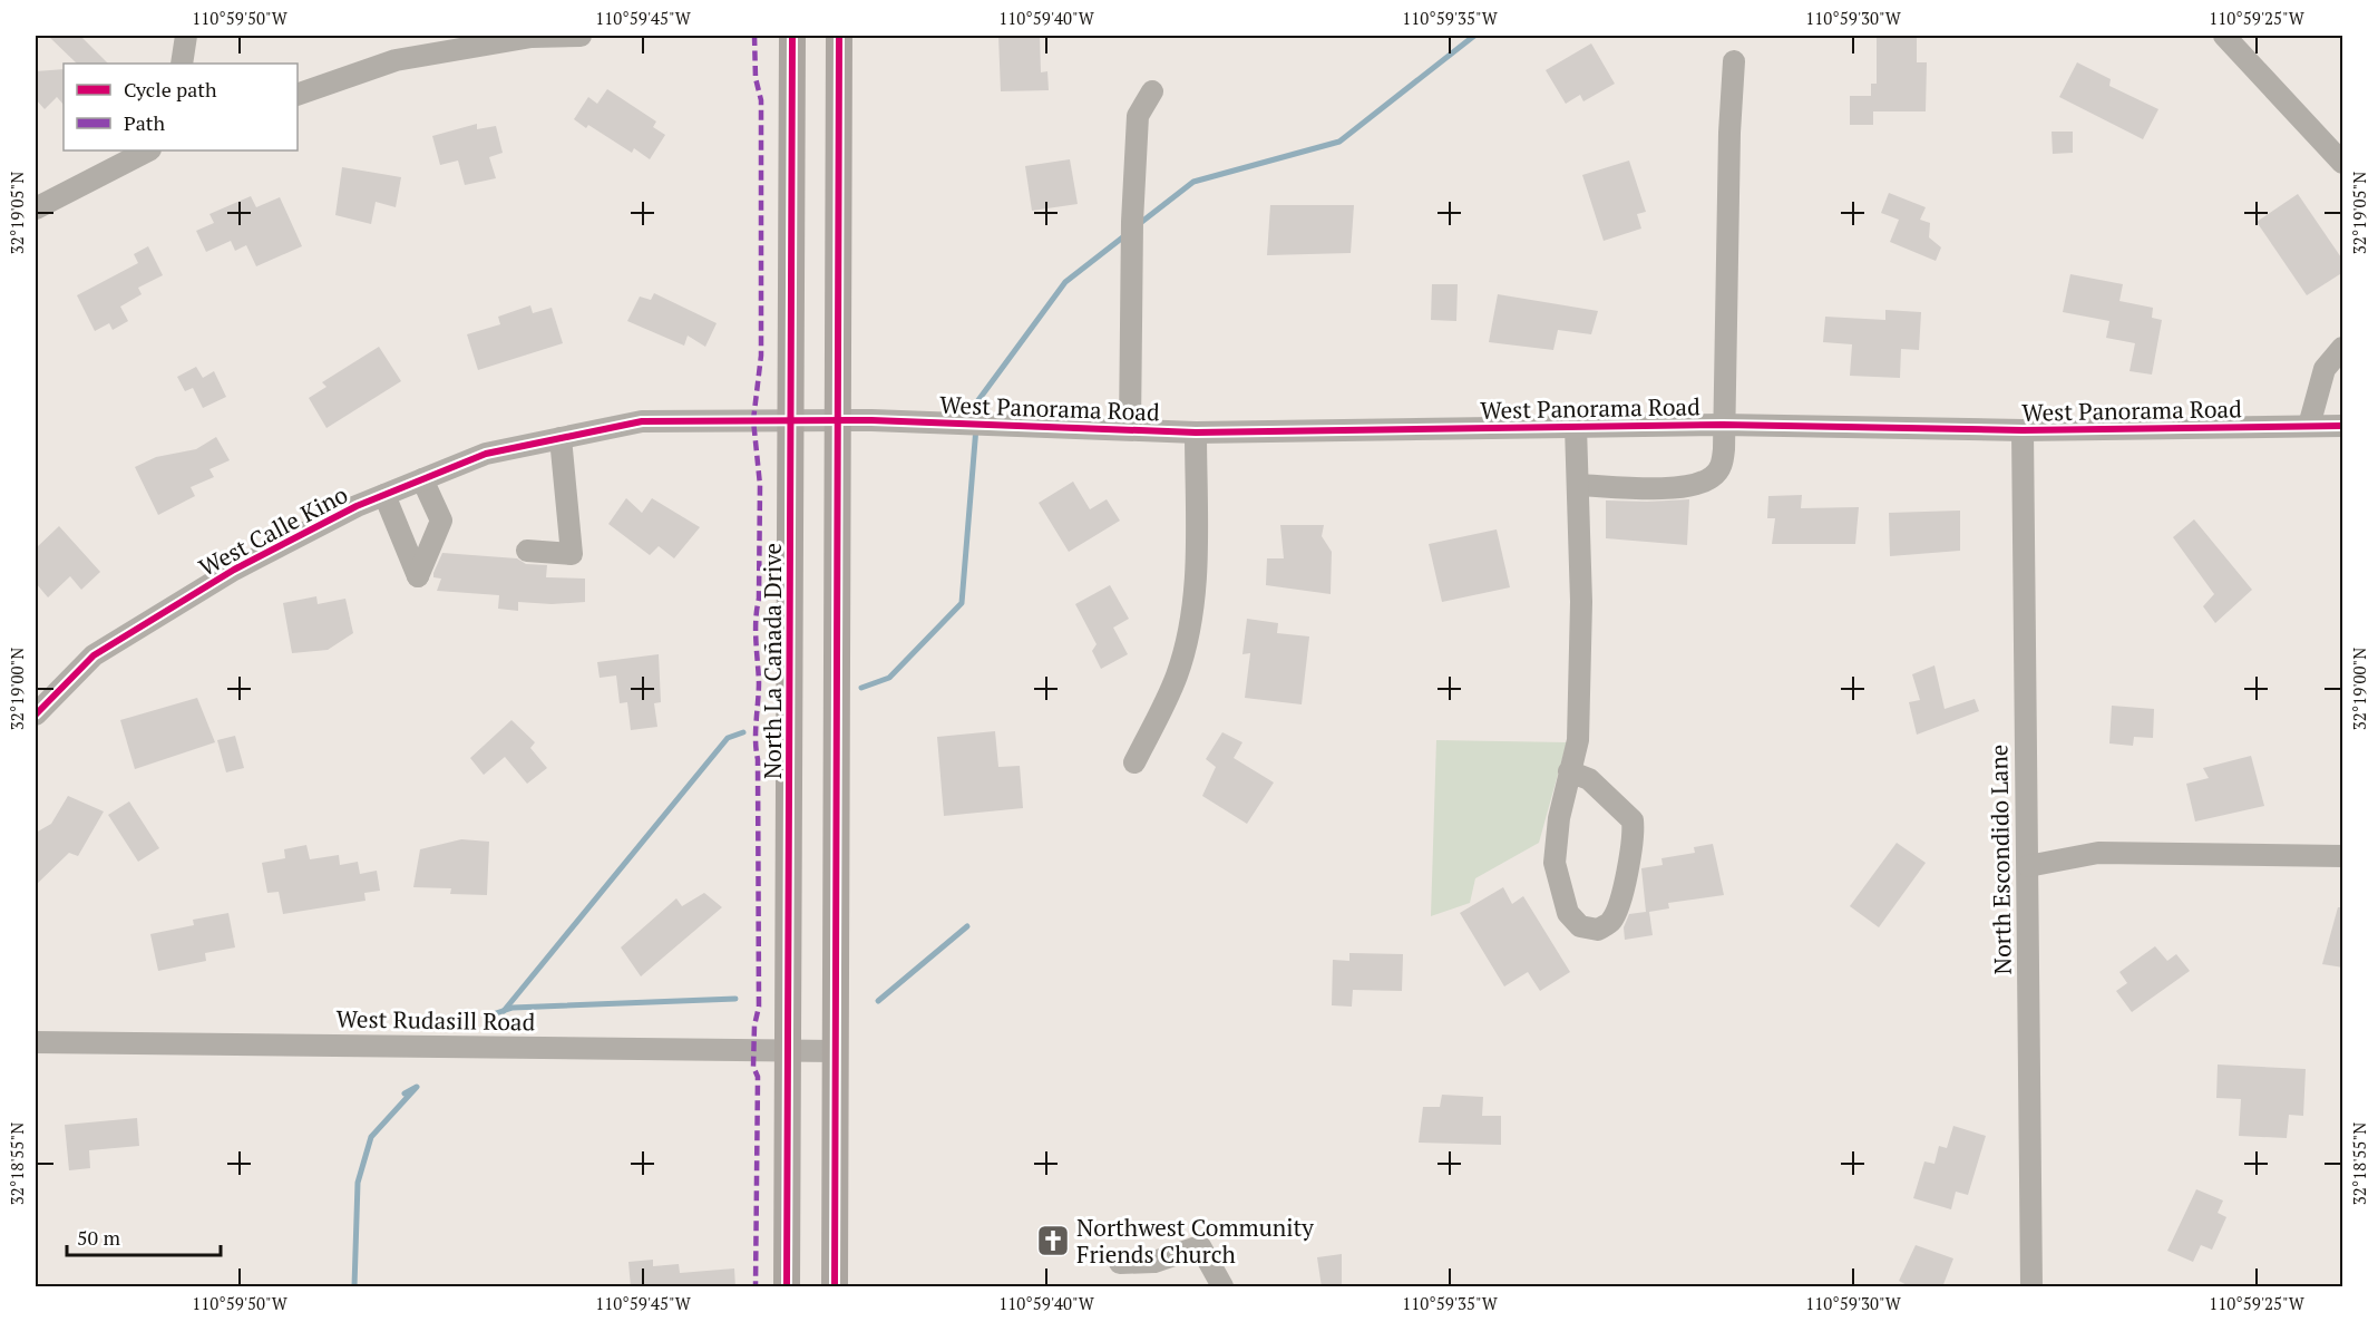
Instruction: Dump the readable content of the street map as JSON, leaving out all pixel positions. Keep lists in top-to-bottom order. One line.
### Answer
{"streets":{"main road":["North La Cañada Drive"],"street":["West Panorama Road","West Calle Kino","North Escondido Lane","West Rudasill Road"]},"crossings":[["West Panorama Road","West Calle Kino"],["West Panorama Road","North Escondido Lane"],["West Calle Kino","North La Cañada Drive"],["North La Cañada Drive","West Rudasill Road"]],"places":{"church":["Northwest Community Friends Church"]},"legend":["Cycle path","Path"],"scale_bar":"50 m","coordinates":["110°59'50\"W","110°59'45\"W","110°59'40\"W","110°59'35\"W","110°59'30\"W","110°59'25\"W","32°19'05\"N","32°19'00\"N","32°18'55\"N"]}
